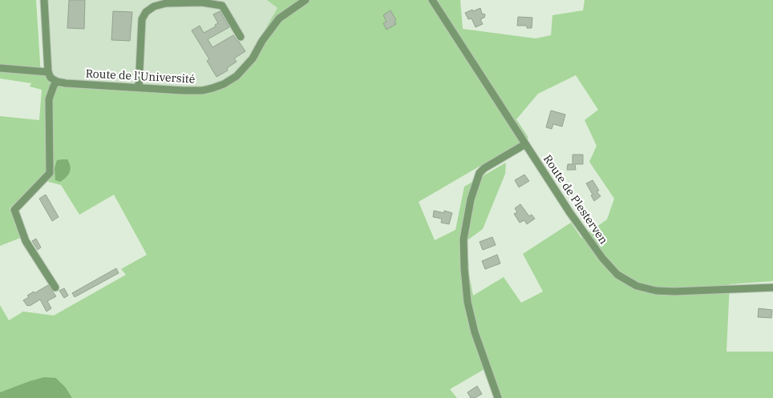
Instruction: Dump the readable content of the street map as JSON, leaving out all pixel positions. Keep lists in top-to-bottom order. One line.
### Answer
{"streets":{"street":["Route de l'Université","Route de Plesterven"]}}
